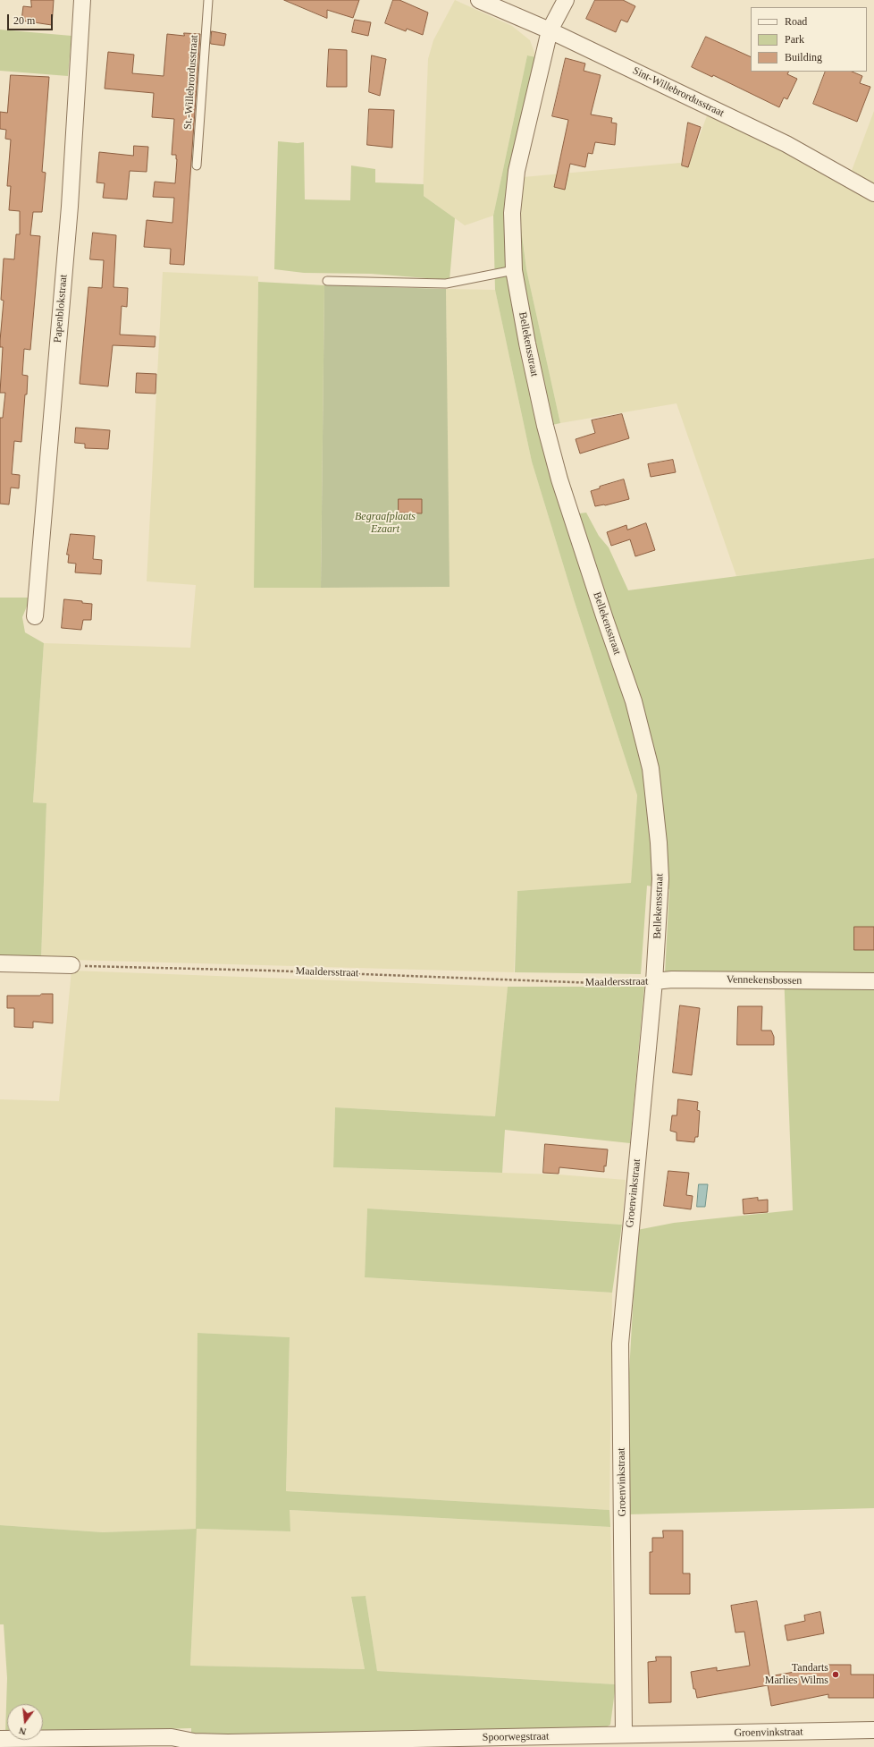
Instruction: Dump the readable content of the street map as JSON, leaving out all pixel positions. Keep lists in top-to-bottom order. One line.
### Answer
{"streets":{"street":["Sint-Willebrordusstraat","Papenblokstraat","Bellekensstraat","Vennekensbossen","Groenvinkstraat","Spoorwegstraat"],"lane":["St.-Willebrordusstraat"],"path":["Maaldersstraat"]},"crossings":[["Sint-Willebrordusstraat","Bellekensstraat"],["Bellekensstraat","Maaldersstraat"],["Bellekensstraat","Vennekensbossen"],["Bellekensstraat","Groenvinkstraat"],["Maaldersstraat","Vennekensbossen"],["Maaldersstraat","Groenvinkstraat"],["Vennekensbossen","Groenvinkstraat"],["Groenvinkstraat","Spoorwegstraat"]],"parks":["Begraafplaats Ezaart"],"places":["Tandarts Marlies Wilms"],"legend":["Road","Park","Building"],"scale_bar":"20 m","north":"bottom"}
